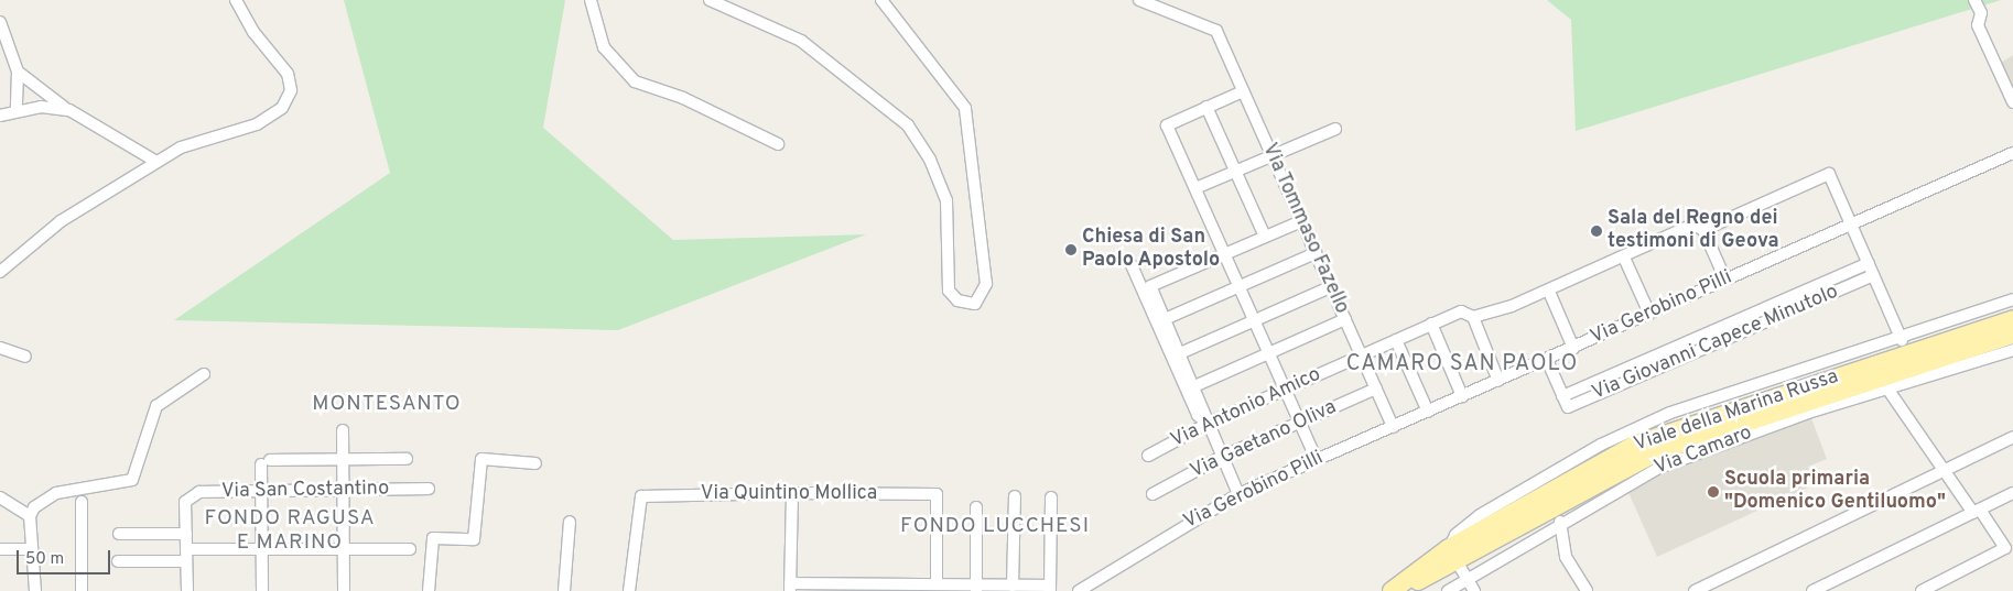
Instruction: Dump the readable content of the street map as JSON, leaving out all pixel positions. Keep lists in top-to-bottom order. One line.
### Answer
{"streets":{"main road":["Viale della Marina Russa"],"street":["Via Tommaso Fazello","Via Gerobino Pilli","Via Giovanni Capece Minutolo","Via Antonio Amico","Via Gaetano Oliva","Via Camaro","Via San Costantino","Via Quintino Mollica"]},"crossings":[["Via Tommaso Fazello","Via Gerobino Pilli"],["Via Tommaso Fazello","Via Antonio Amico"],["Via Tommaso Fazello","Via Gaetano Oliva"],["Via Gerobino Pilli","Via Giovanni Capece Minutolo"],["Via Gerobino Pilli","Via Antonio Amico"]],"districts":["CAMARO SAN PAOLO","MONTESANTO","FONDO RAGUSA E MARINO","FONDO LUCCHESI"],"places":["Sala del Regno dei testimoni di Geova","Chiesa di San Paolo Apostolo","Scuola primaria \"Domenico Gentiluomo\""],"scale_bar":"50 m"}
